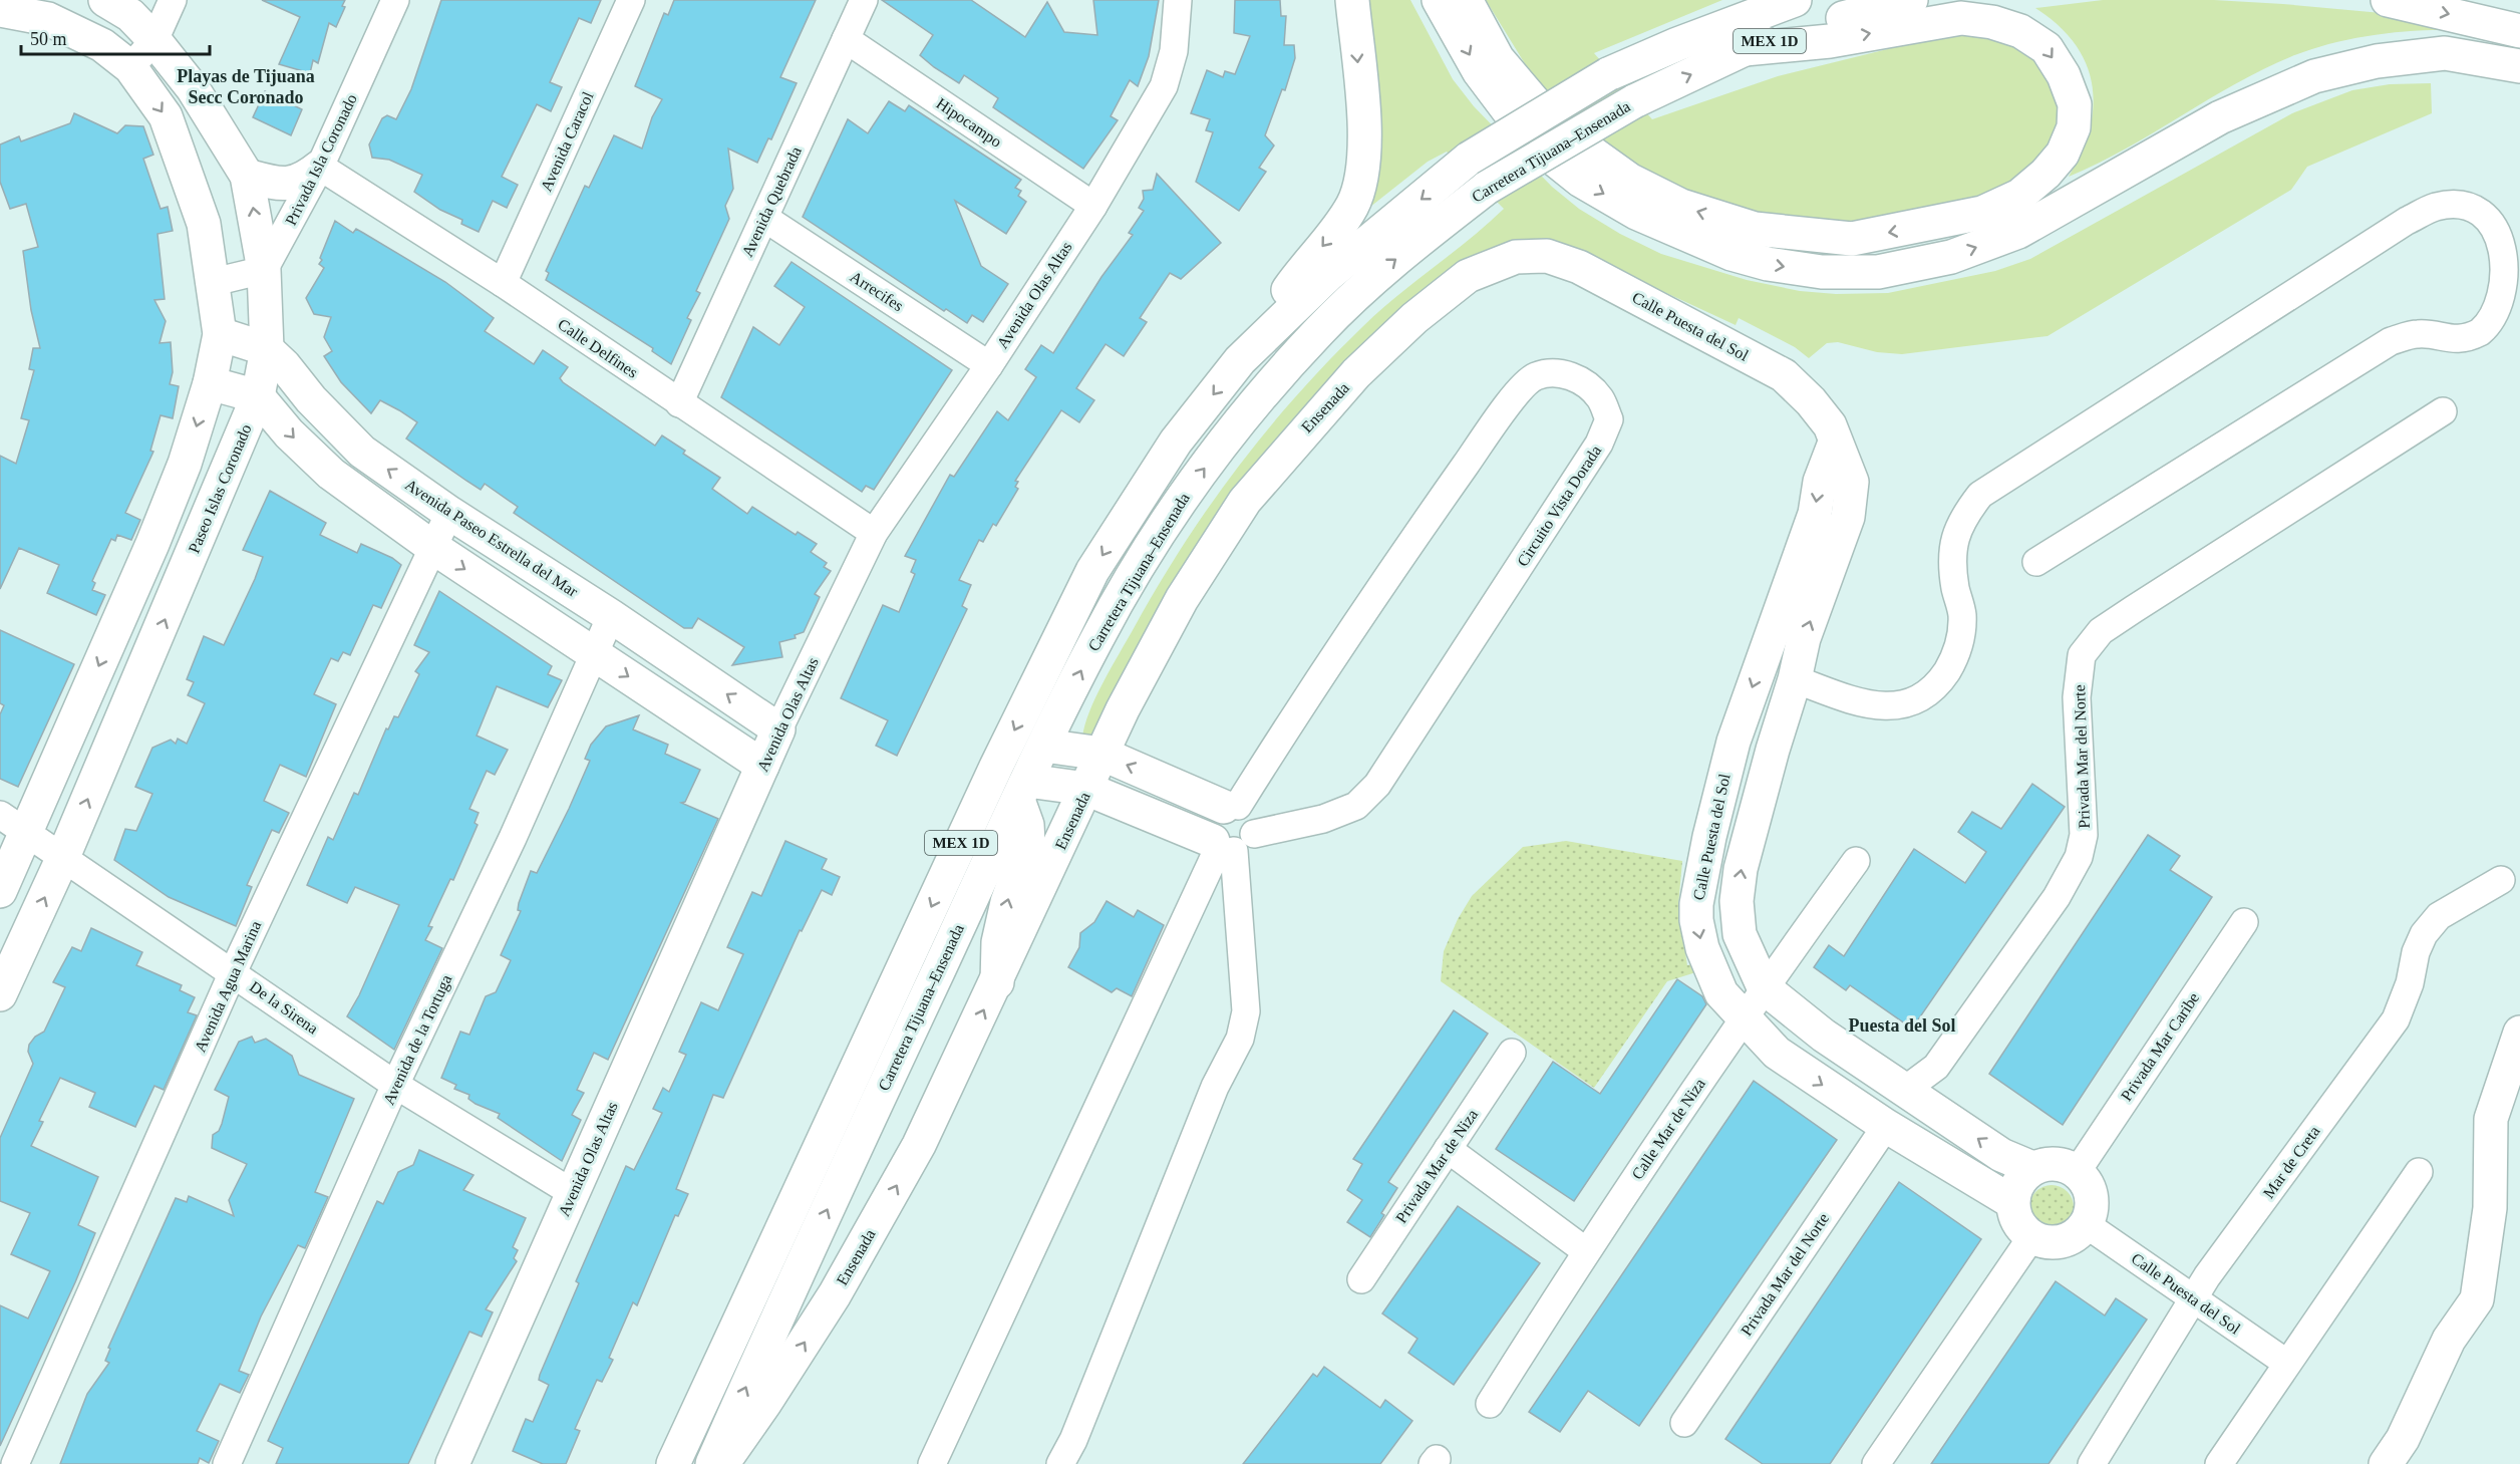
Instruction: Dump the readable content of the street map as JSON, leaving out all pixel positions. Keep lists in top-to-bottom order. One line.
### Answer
{"streets":{"main road":["MEX 1D","Carretera Tijuana–Ensenada","Avenida Olas Altas","Calle Puesta del Sol","Ensenada","Paseo Islas Coronado","Avenida Paseo Estrella del Mar"],"street":["Hipocampo","Avenida Caracol","Privada Isla Coronado","Avenida Quebrada","Arrecifes","Calle Delfines","Circuito Vista Dorada","Privada Mar del Norte","Avenida Agua Marina","De la Sirena","Avenida de la Tortuga","Privada Mar Caribe","Calle Mar de Niza","Mar de Creta","Privada Mar de Niza"]},"crossings":[["Hipocampo","Avenida Quebrada"],["Hipocampo","Avenida Olas Altas"],["Avenida Caracol","Calle Delfines"],["Privada Isla Coronado","Calle Delfines"],["Privada Isla Coronado","Paseo Islas Coronado"],["Avenida Quebrada","Arrecifes"],["Avenida Quebrada","Calle Delfines"],["Arrecifes","Avenida Olas Altas"],["Avenida Olas Altas","Calle Delfines"],["Avenida Olas Altas","Avenida Paseo Estrella del Mar"],["Avenida Olas Altas","De la Sirena"],["Calle Puesta del Sol","Ensenada"],["Calle Puesta del Sol","Privada Mar del Norte"],["Calle Puesta del Sol","Privada Mar Caribe"],["Calle Puesta del Sol","Calle Mar de Niza"],["Calle Puesta del Sol","Mar de Creta"],["Paseo Islas Coronado","Avenida Paseo Estrella del Mar"],["Paseo Islas Coronado","De la Sirena"],["Avenida Paseo Estrella del Mar","Avenida Agua Marina"],["Avenida Paseo Estrella del Mar","Avenida de la Tortuga"],["Avenida Agua Marina","De la Sirena"],["De la Sirena","Avenida de la Tortuga"]],"one_way":["Ensenada"],"districts":["Playas de Tijuana Secc Coronado","Puesta del Sol"],"scale_bar":"50 m"}
